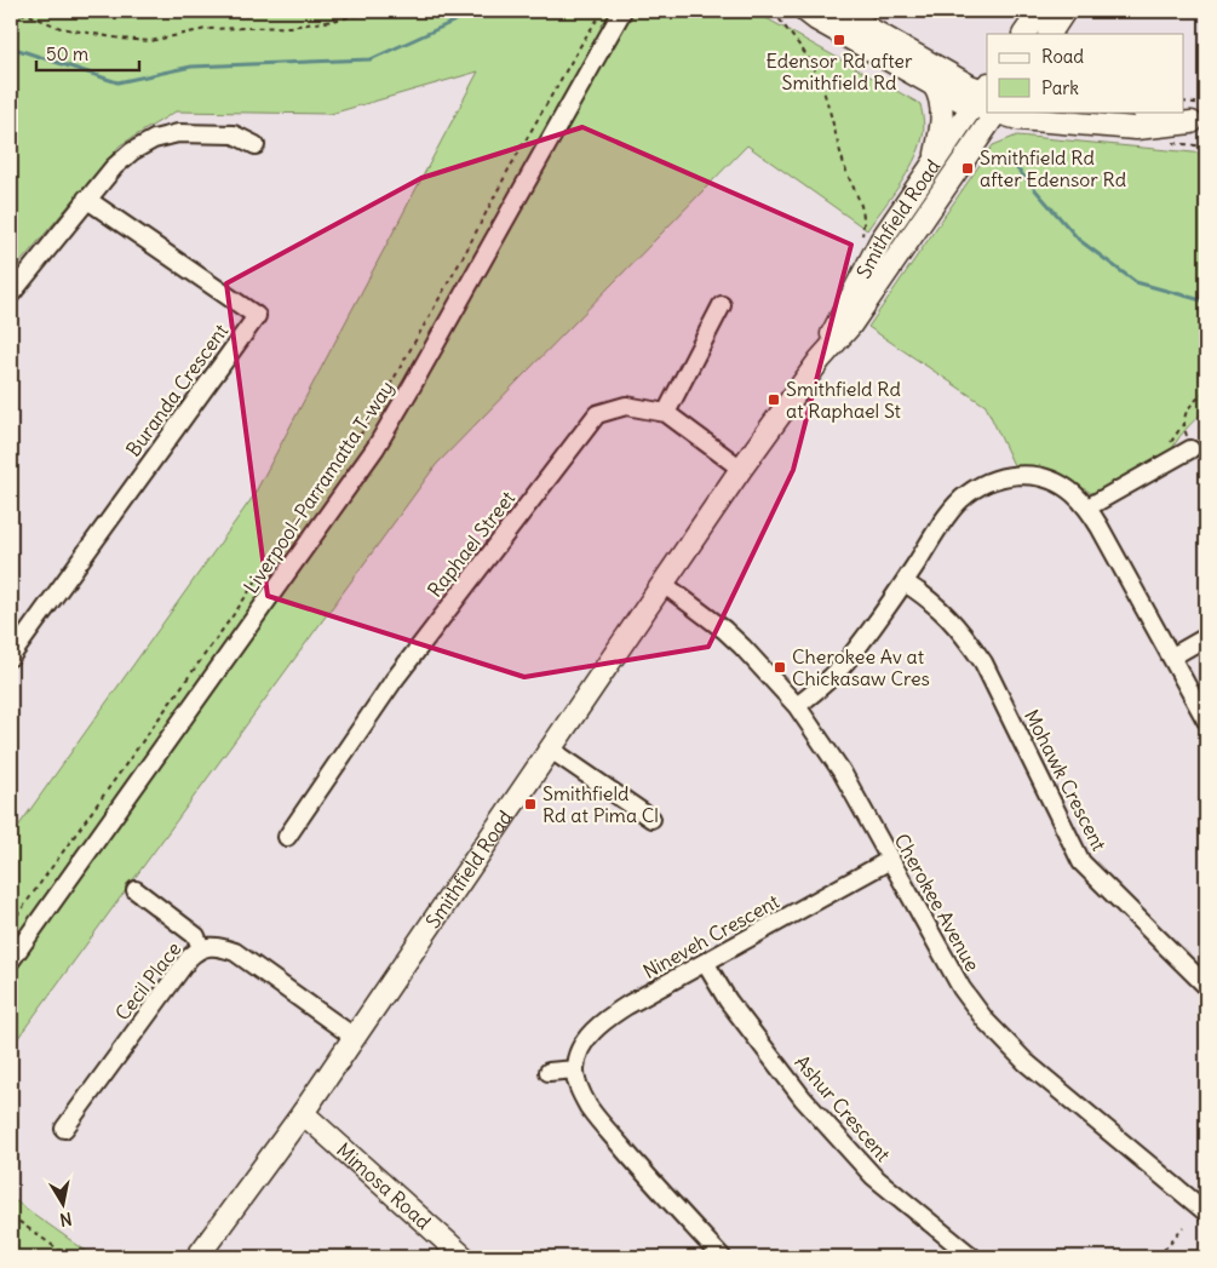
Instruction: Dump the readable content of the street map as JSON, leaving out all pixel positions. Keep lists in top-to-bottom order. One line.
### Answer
{"streets":{"main road":["Smithfield Road","Mimosa Road"],"street":["Buranda Crescent","Liverpool–Parramatta T-way","Raphael Street","Mohawk Crescent","Cherokee Avenue","Nineveh Crescent","Cecil Place","Ashur Crescent"]},"crossings":[["Smithfield Road","Raphael Street"],["Smithfield Road","Cherokee Avenue"],["Smithfield Road","Cecil Place"],["Smithfield Road","Mimosa Road"],["Cherokee Avenue","Nineveh Crescent"],["Nineveh Crescent","Ashur Crescent"]],"places":{"transit":["Edensor Rd after Smithfield Rd","Smithfield Rd after Edensor Rd","Smithfield Rd at Raphael St","Cherokee Av at Chickasaw Cres","Smithfield Rd at Pima Cl"]},"legend":["Road","Park"],"scale_bar":"50 m","north":"bottom"}
